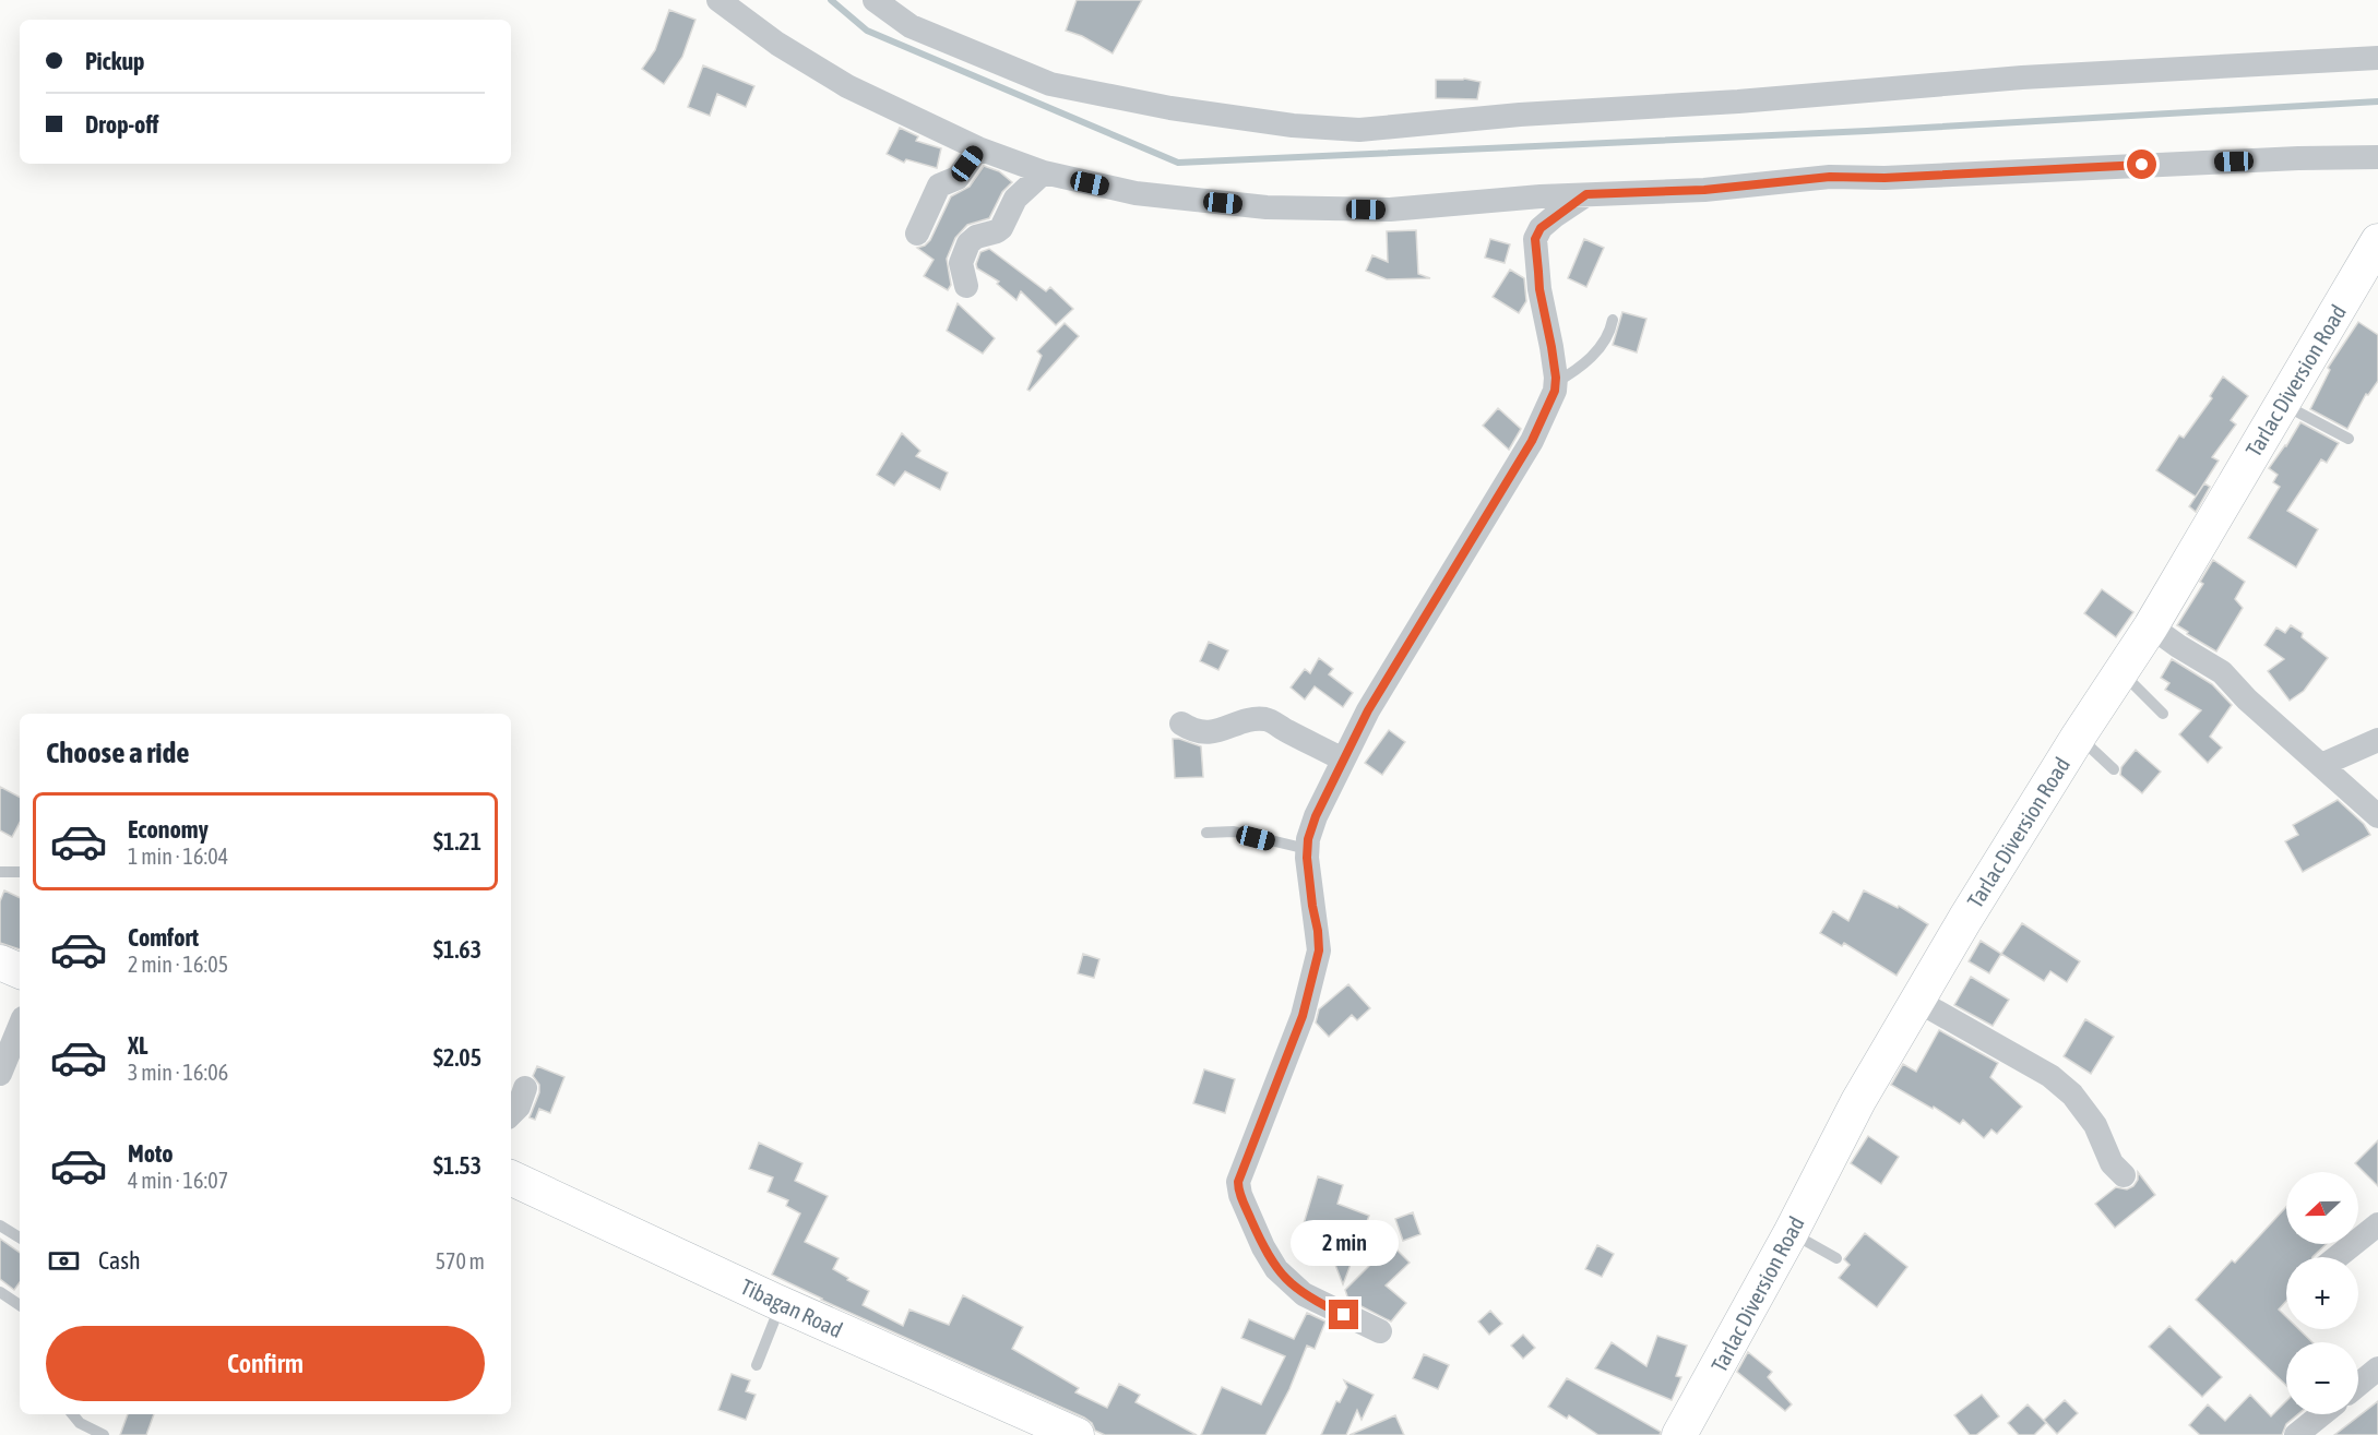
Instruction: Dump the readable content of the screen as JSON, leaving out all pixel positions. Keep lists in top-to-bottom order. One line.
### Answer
{"streets":{"main road":["Tarlac Diversion Road","Tibagan Road"]},"north":"left","page":{"banner":["Pickup","Drop-off"],"heading":"Choose a ride","list":[{"name":"Economy","note":"1 min · 16:04","value":"$1.21"},{"name":"Comfort","note":"2 min · 16:05","value":"$1.63"},{"name":"XL","note":"3 min · 16:06","value":"$2.05"},{"name":"Moto","note":"4 min · 16:07","value":"$1.53"}],"map_buttons":["+","−"],"bubble":"2 min","pay":["Cash","570 m"],"buttons":"Confirm"}}
